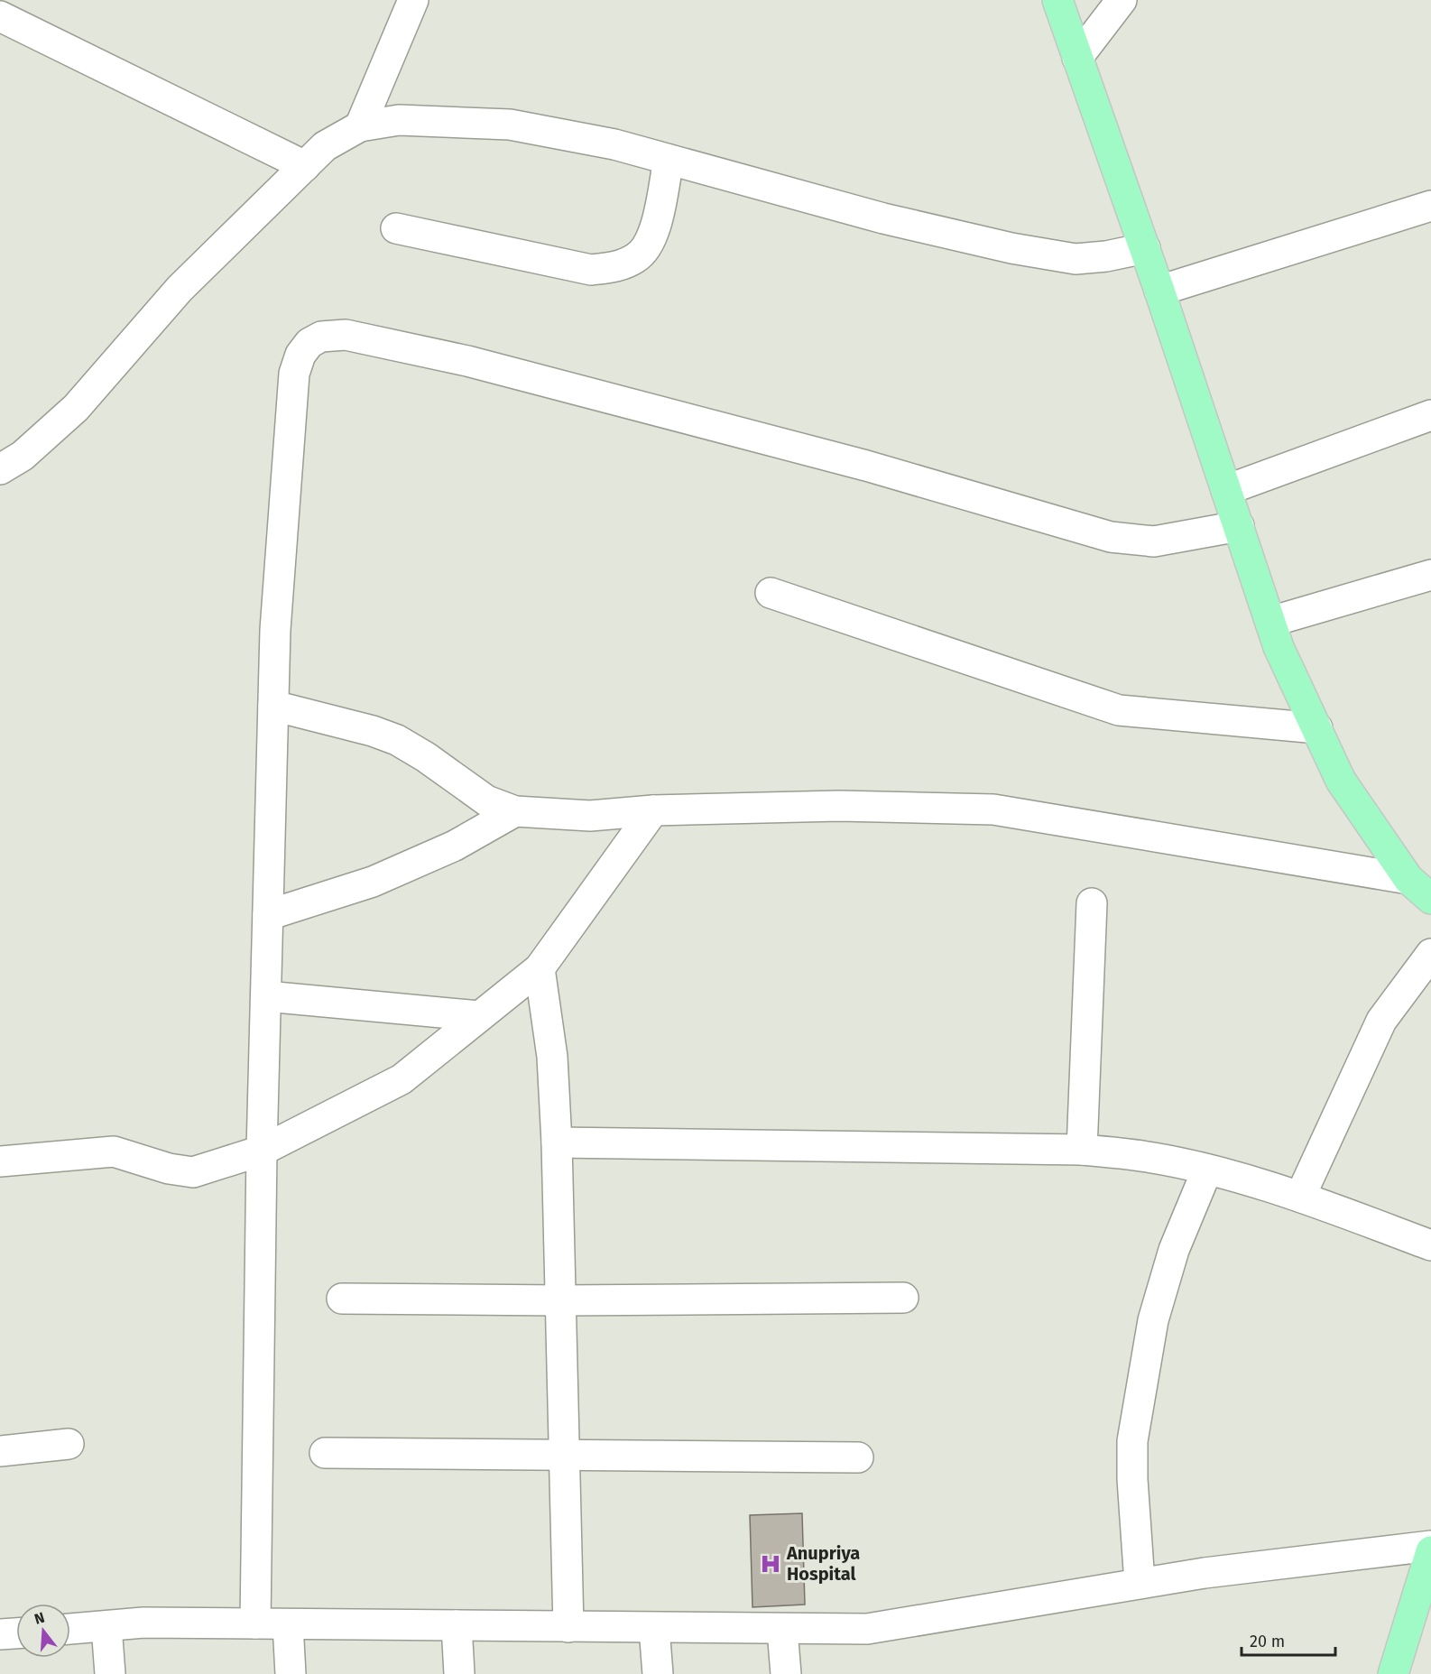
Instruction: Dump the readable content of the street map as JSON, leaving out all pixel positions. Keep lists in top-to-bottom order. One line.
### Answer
{"places":{"hospital":["Anupriya Hospital"]},"scale_bar":"20 m","north":"top"}
